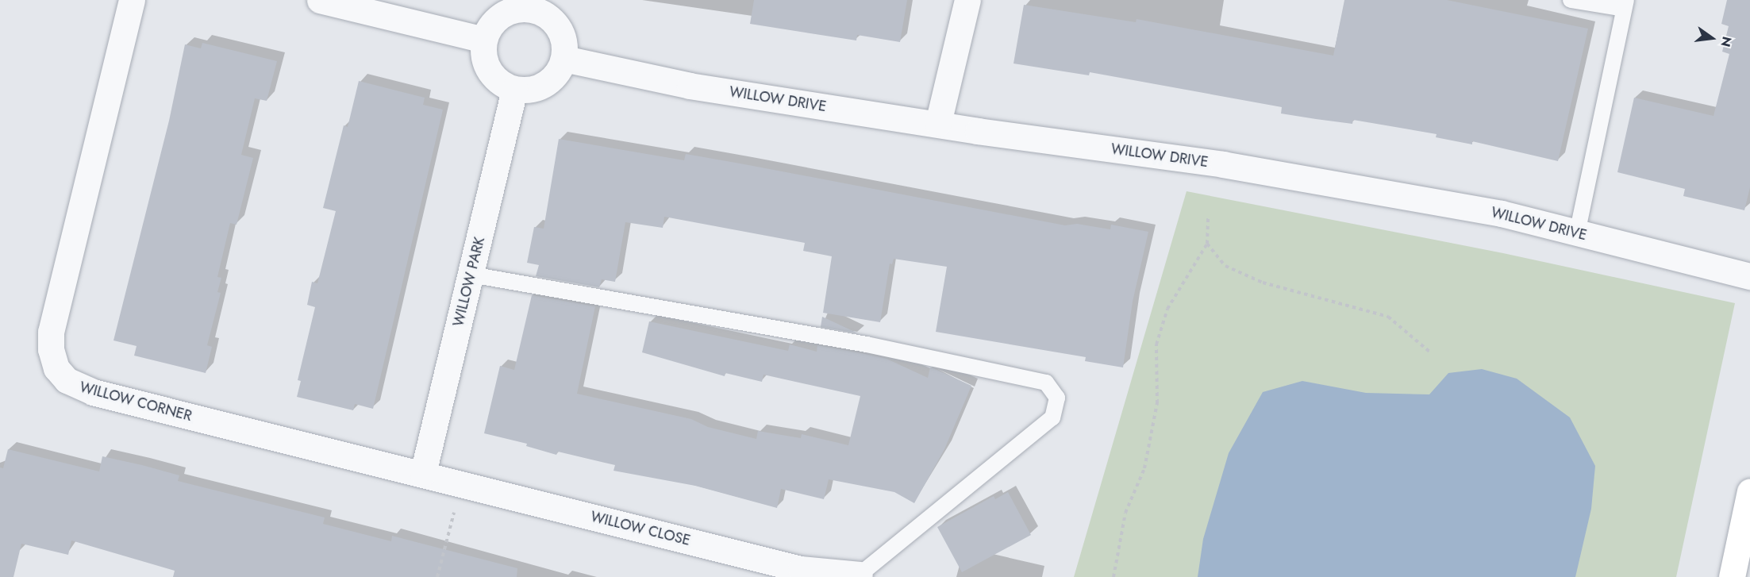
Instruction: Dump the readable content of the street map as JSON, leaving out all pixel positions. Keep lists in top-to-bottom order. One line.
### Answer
{"streets":{"street":["WILLOW DRIVE","WILLOW PARK","WILLOW CORNER","WILLOW CLOSE"]},"crossings":[["WILLOW DRIVE","WILLOW PARK"],["WILLOW PARK","WILLOW CORNER"],["WILLOW PARK","WILLOW CLOSE"],["WILLOW CORNER","WILLOW CLOSE"]],"north":"right"}
